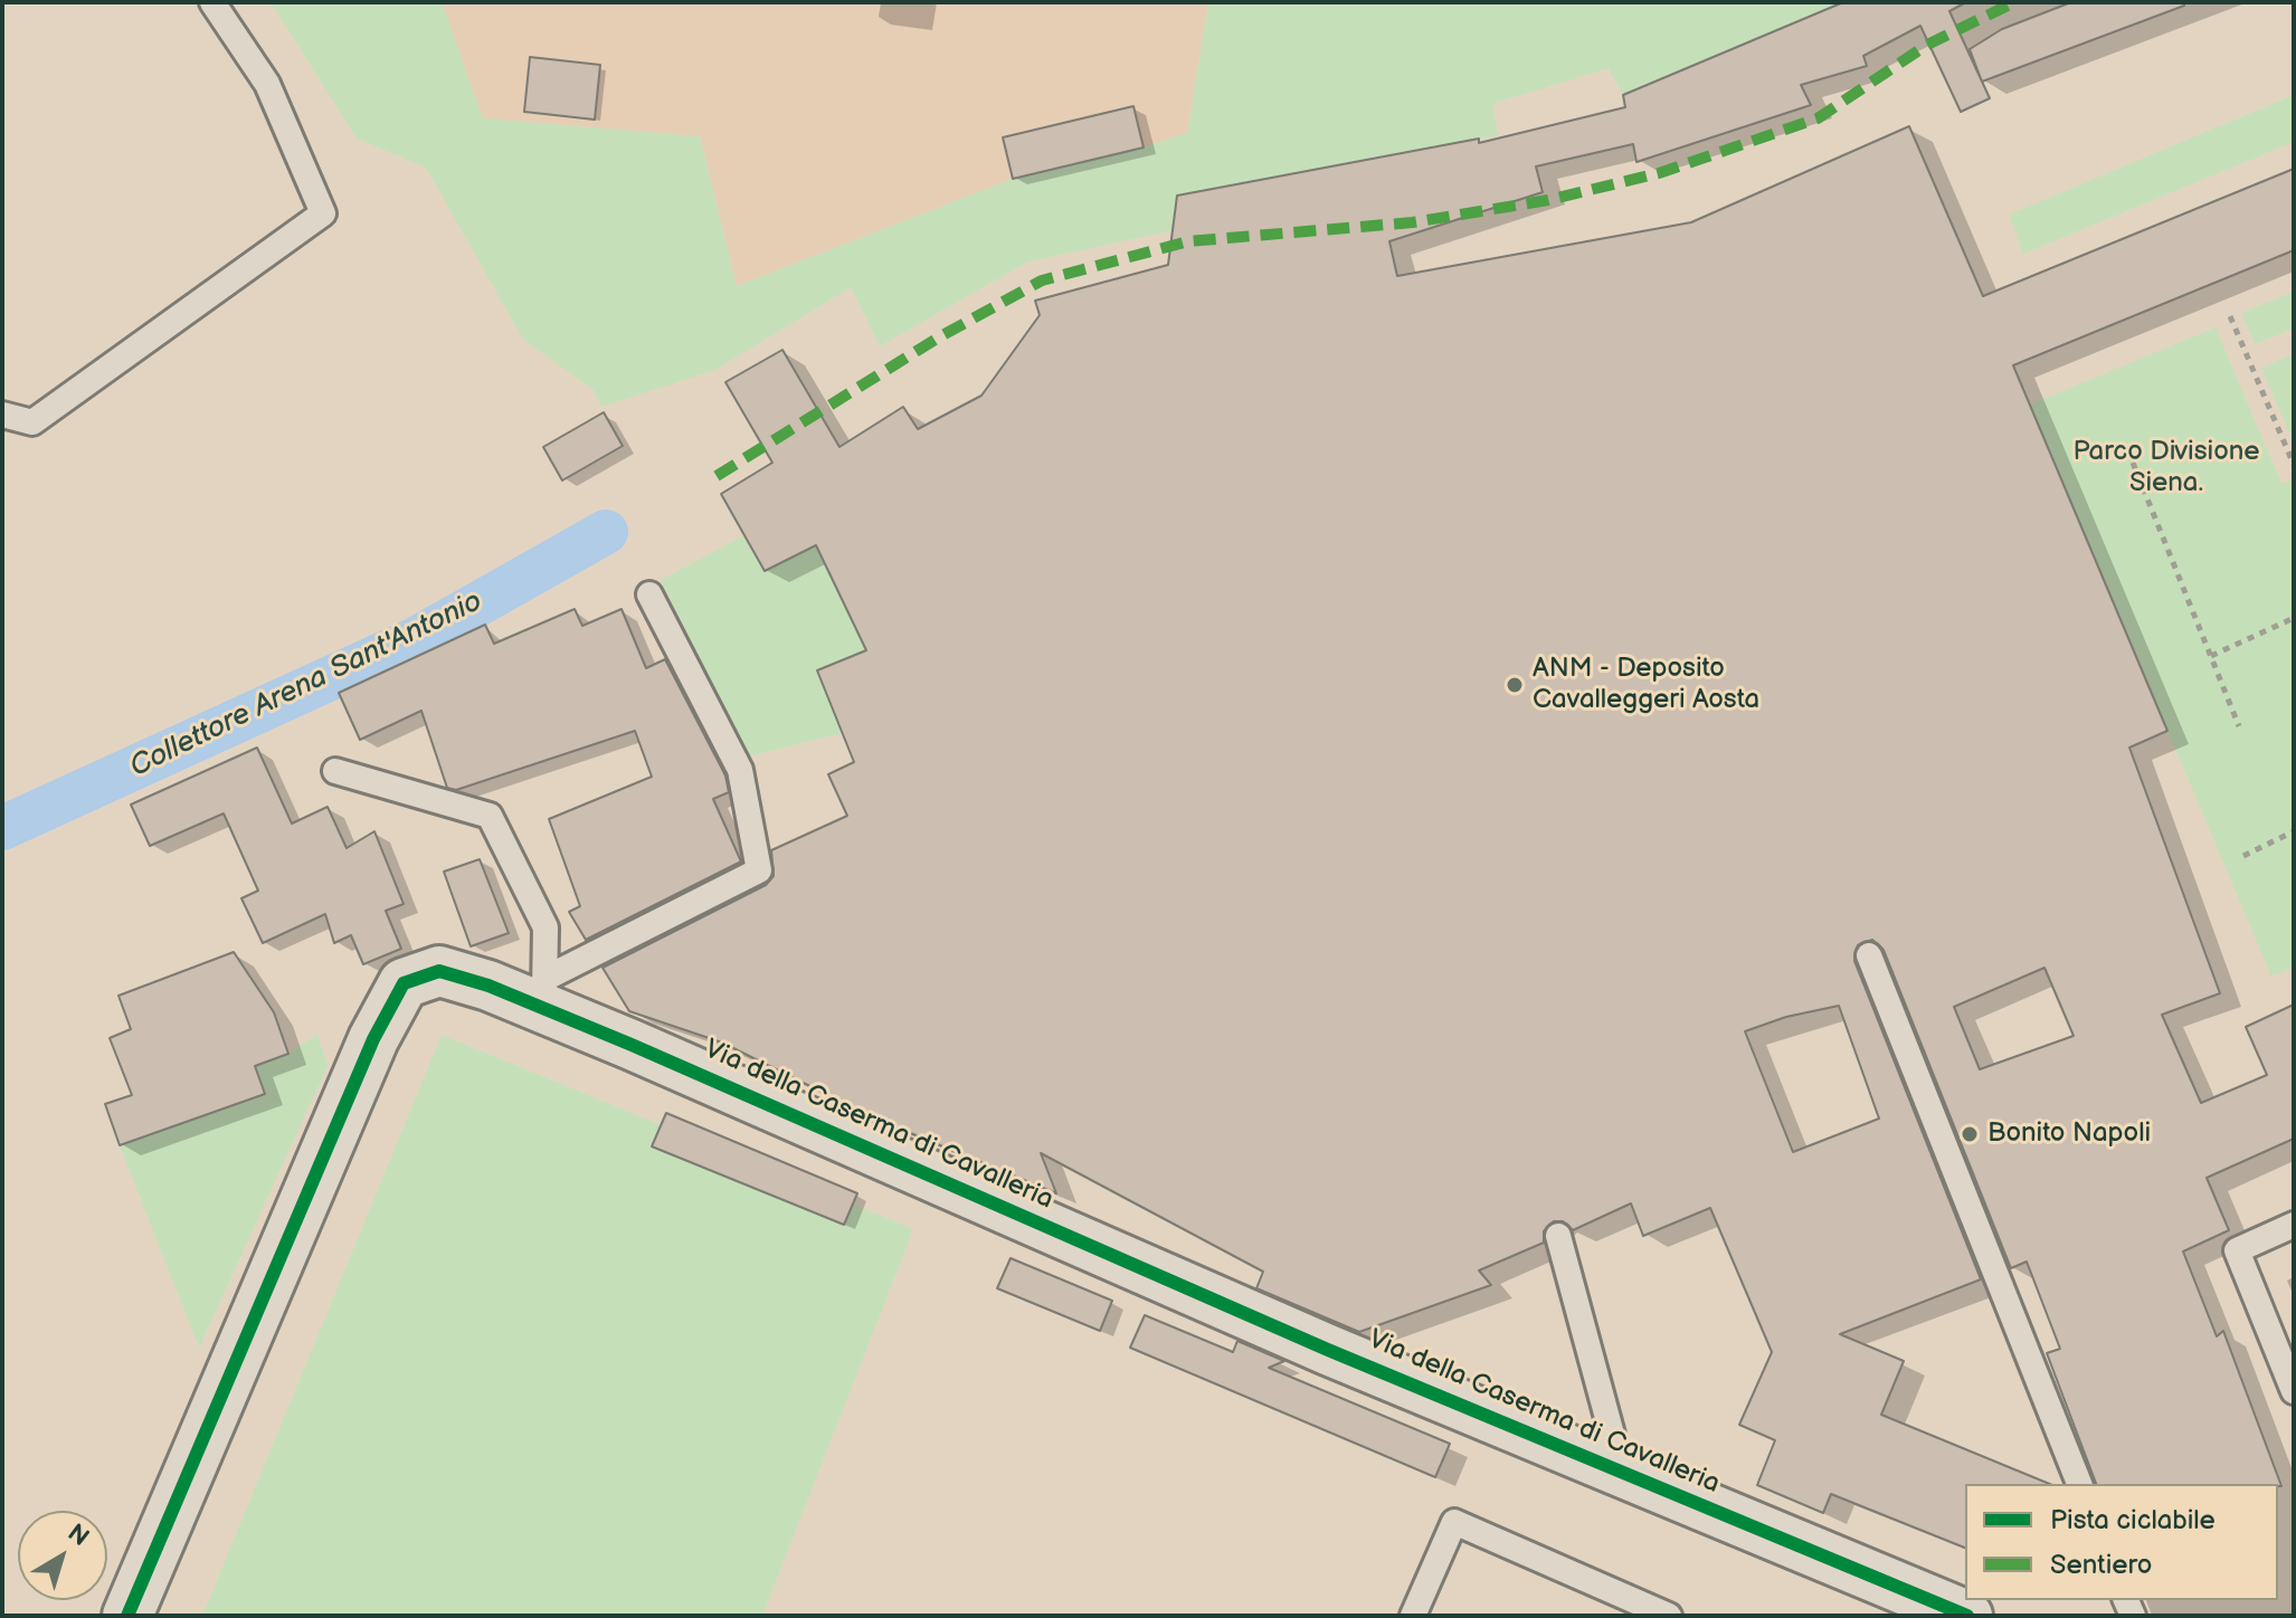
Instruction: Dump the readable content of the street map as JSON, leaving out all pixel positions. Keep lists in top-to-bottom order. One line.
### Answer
{"streets":{"street":["Via della Caserma di Cavalleria"]},"water":["Collettore Arena Sant'Antonio"],"parks":["Parco Divisione Siena."],"places":["ANM - Deposito Cavalleggeri Aosta","Bonito Napoli"],"legend":["Pista ciclabile","Sentiero"],"north":"top right"}
